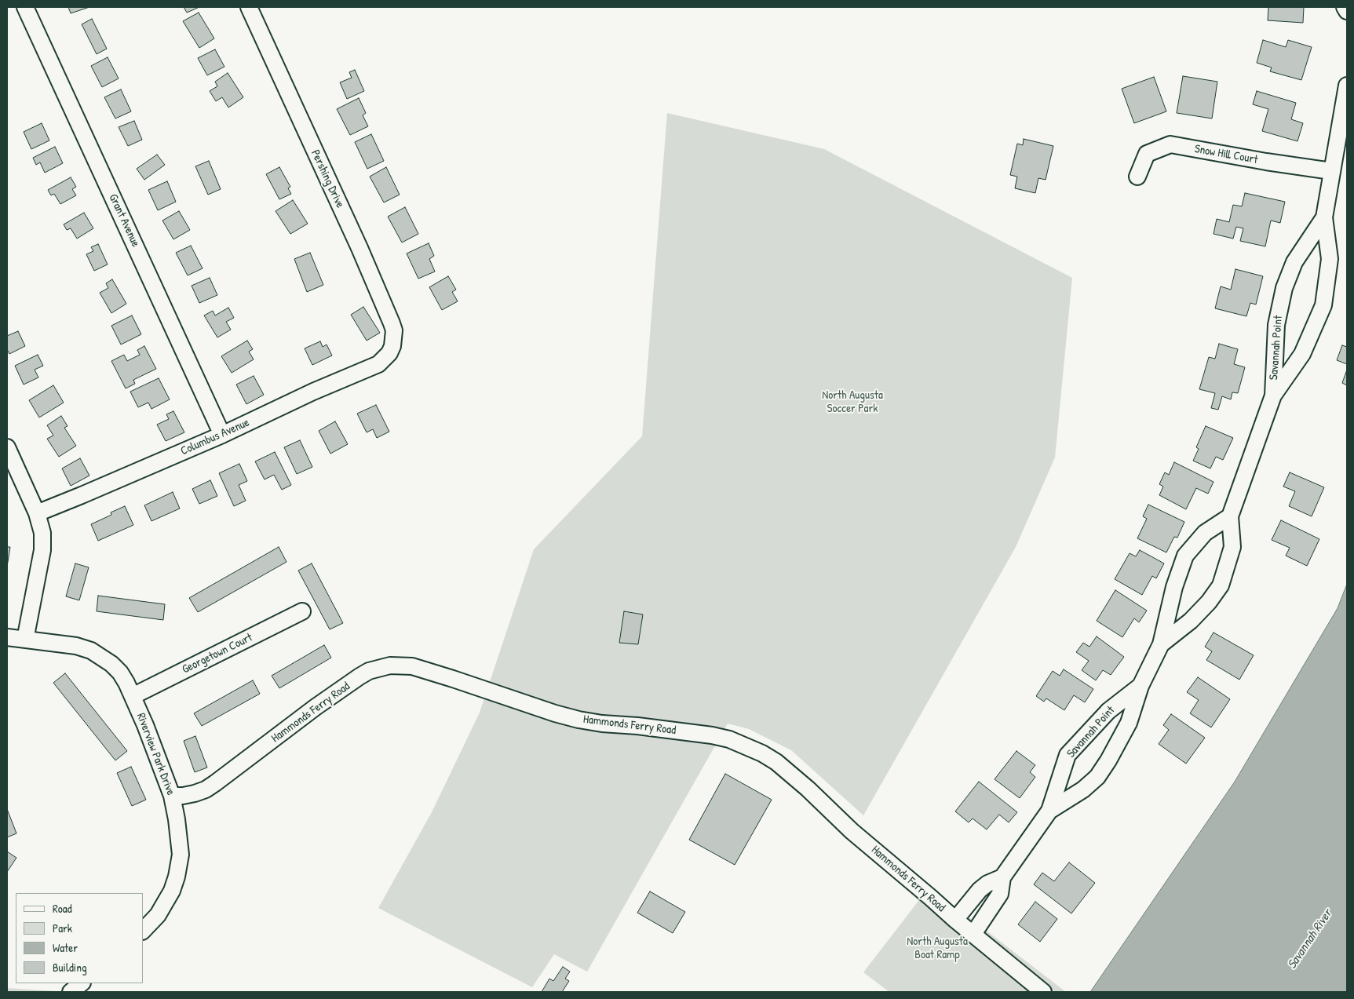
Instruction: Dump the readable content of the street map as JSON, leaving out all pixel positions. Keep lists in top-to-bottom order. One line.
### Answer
{"streets":{"street":["Snow Hill Court","Pershing Drive","Grant Avenue","Savannah Point","Columbus Avenue","Georgetown Court","Hammonds Ferry Road","Riverview Park Drive"]},"crossings":[["Snow Hill Court","Savannah Point"],["Pershing Drive","Columbus Avenue"],["Grant Avenue","Columbus Avenue"],["Savannah Point","Hammonds Ferry Road"],["Georgetown Court","Riverview Park Drive"],["Hammonds Ferry Road","Riverview Park Drive"]],"water":["Savannah River"],"parks":["North Augusta Soccer Park","North Augusta Boat Ramp"],"legend":["Road","Park","Water","Building"]}
